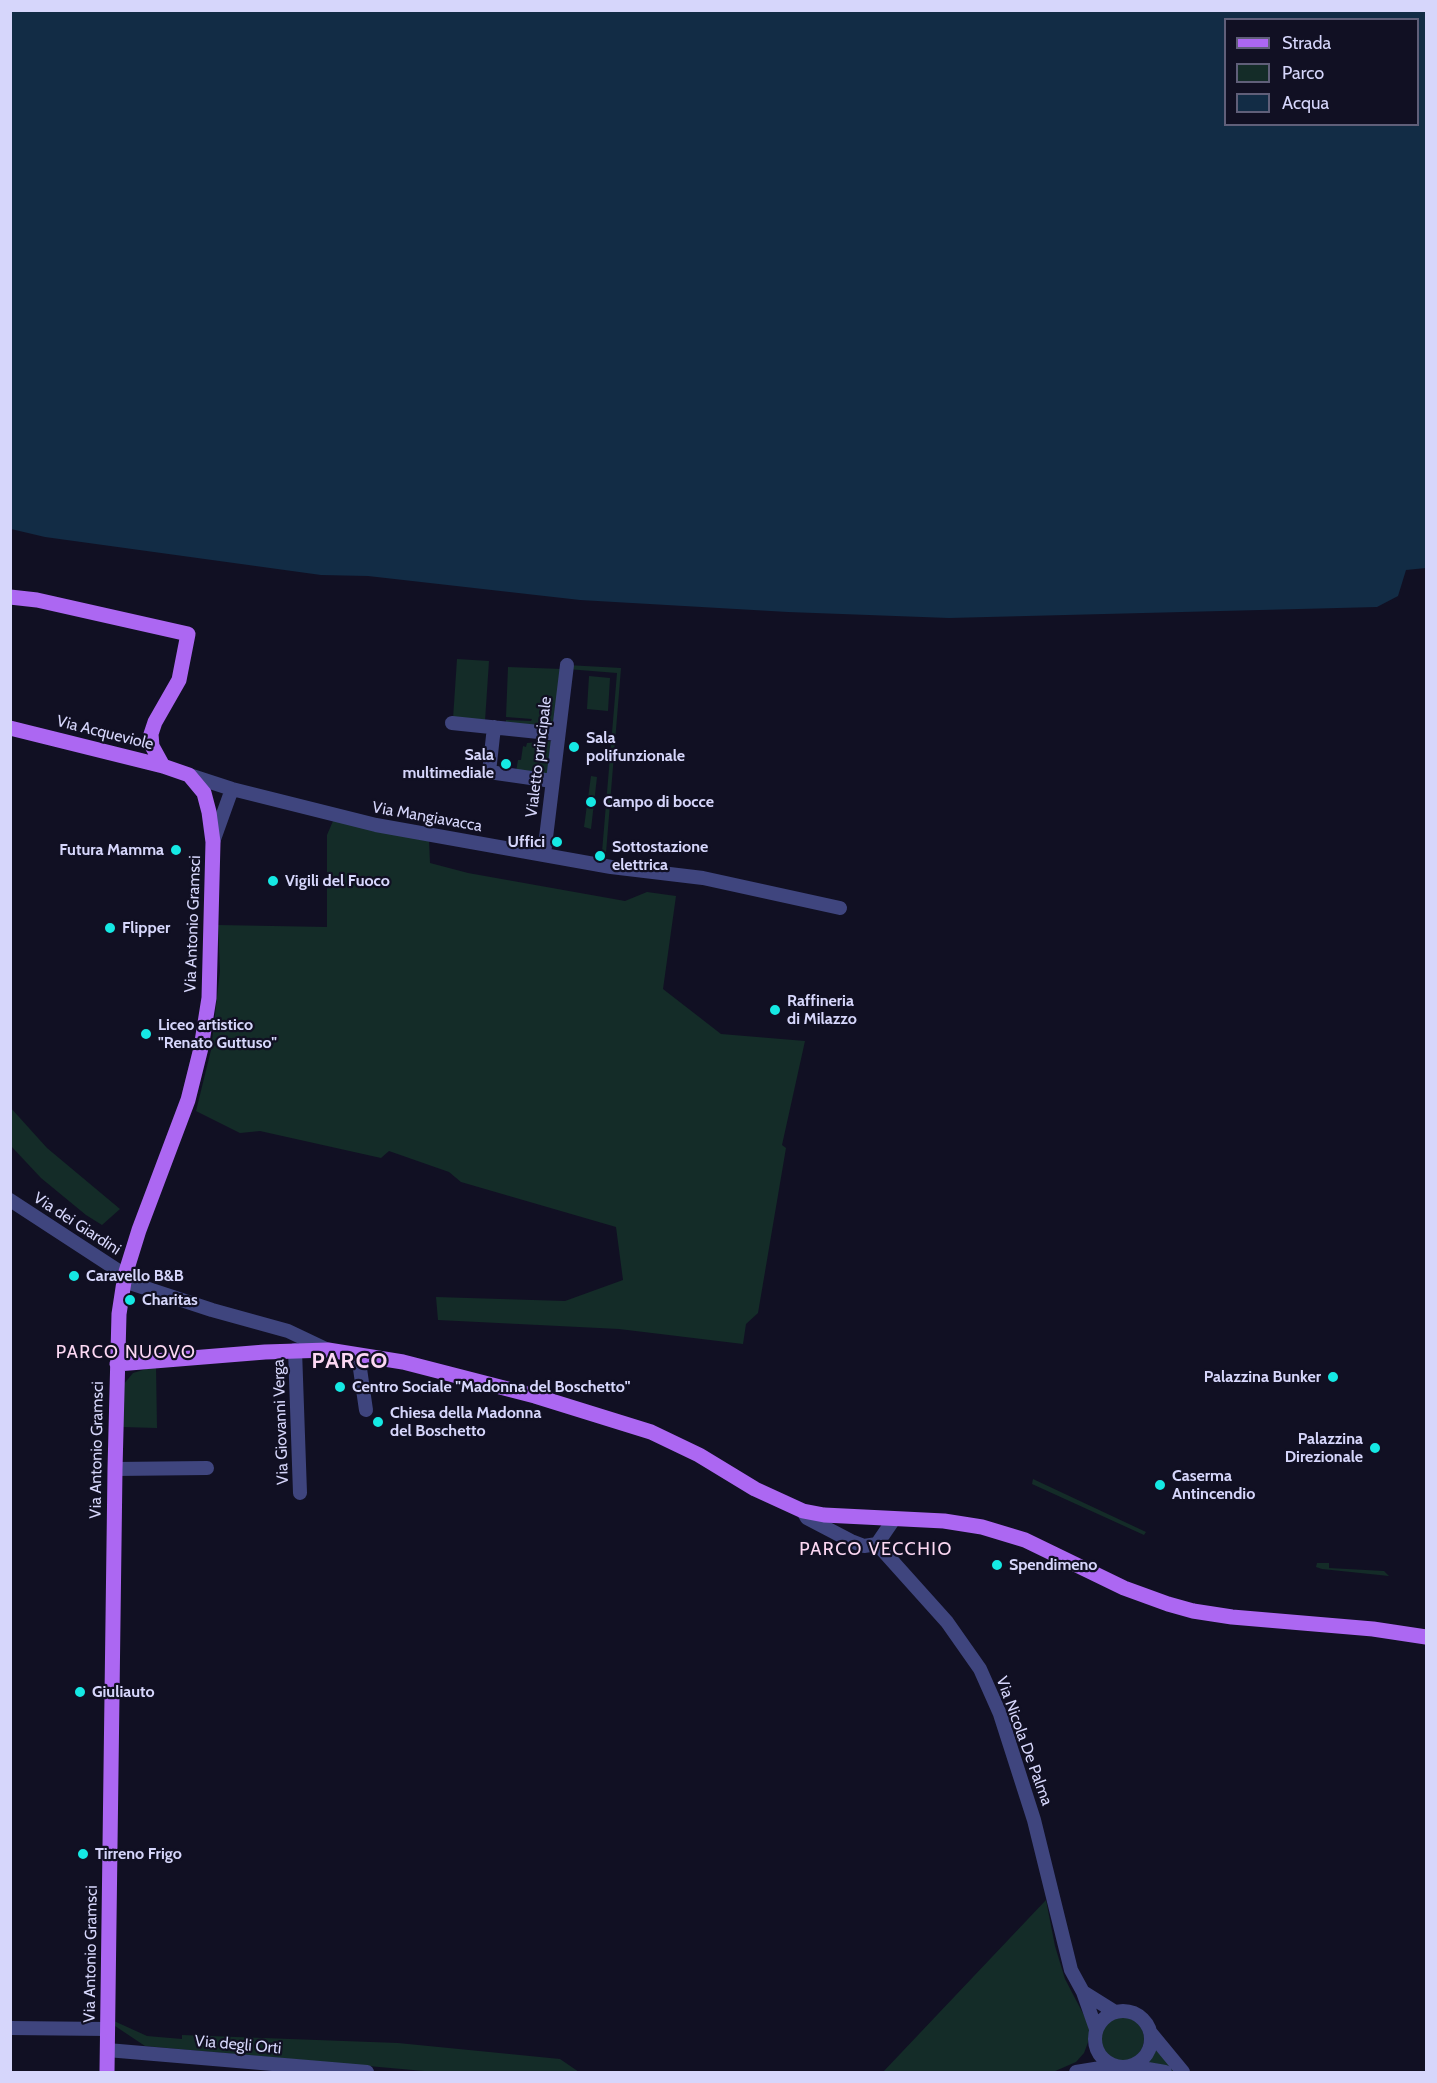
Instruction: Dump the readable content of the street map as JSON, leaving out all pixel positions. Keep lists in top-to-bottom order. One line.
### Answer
{"streets":{"main road":["Via Acqueviole","Via Antonio Gramsci"],"street":["Vialetto principale","Via Mangiavacca","Via dei Giardini","Via Giovanni Verga","Via Nicola De Palma","Via degli Orti"]},"crossings":[["Via Acqueviole","Via Mangiavacca"],["Via Acqueviole","Via Antonio Gramsci"],["Vialetto principale","Via Mangiavacca"],["Via Mangiavacca","Via Antonio Gramsci"],["Via Antonio Gramsci","Via dei Giardini"],["Via Antonio Gramsci","Via degli Orti"]],"districts":["PARCO NUOVO","PARCO","PARCO VECCHIO"],"places":["Sala polifunzionale","Sala multimediale","Campo di bocce","Uffici","Futura Mamma","Sottostazione elettrica","Vigili del Fuoco","Flipper","Raffineria di Milazzo","Liceo artistico \"Renato Guttuso\"","Caravello B&B","Charitas","Palazzina Bunker","Centro Sociale \"Madonna del Boschetto\"","Chiesa della Madonna del Boschetto","Palazzina Direzionale","Caserma Antincendio","Spendimeno","Giuliauto","Tirreno Frigo"],"legend":["Strada","Parco","Acqua"]}
